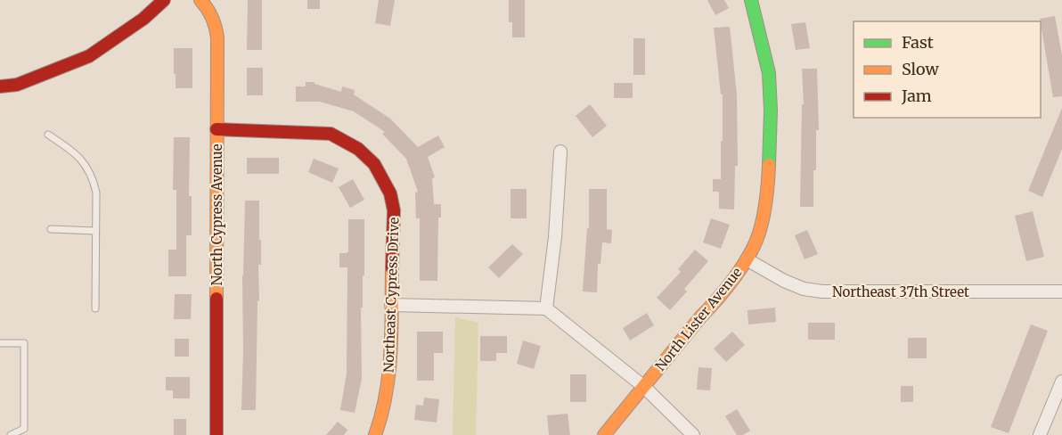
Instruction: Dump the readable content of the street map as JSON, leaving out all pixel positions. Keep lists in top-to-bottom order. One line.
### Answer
{"streets":{"street":["North Cypress Avenue","Northeast 37th Street","Northeast Cypress Drive","North Lister Avenue"]},"crossings":[["North Cypress Avenue","Northeast Cypress Drive"],["Northeast 37th Street","North Lister Avenue"]],"legend":["Fast","Slow","Jam"]}
